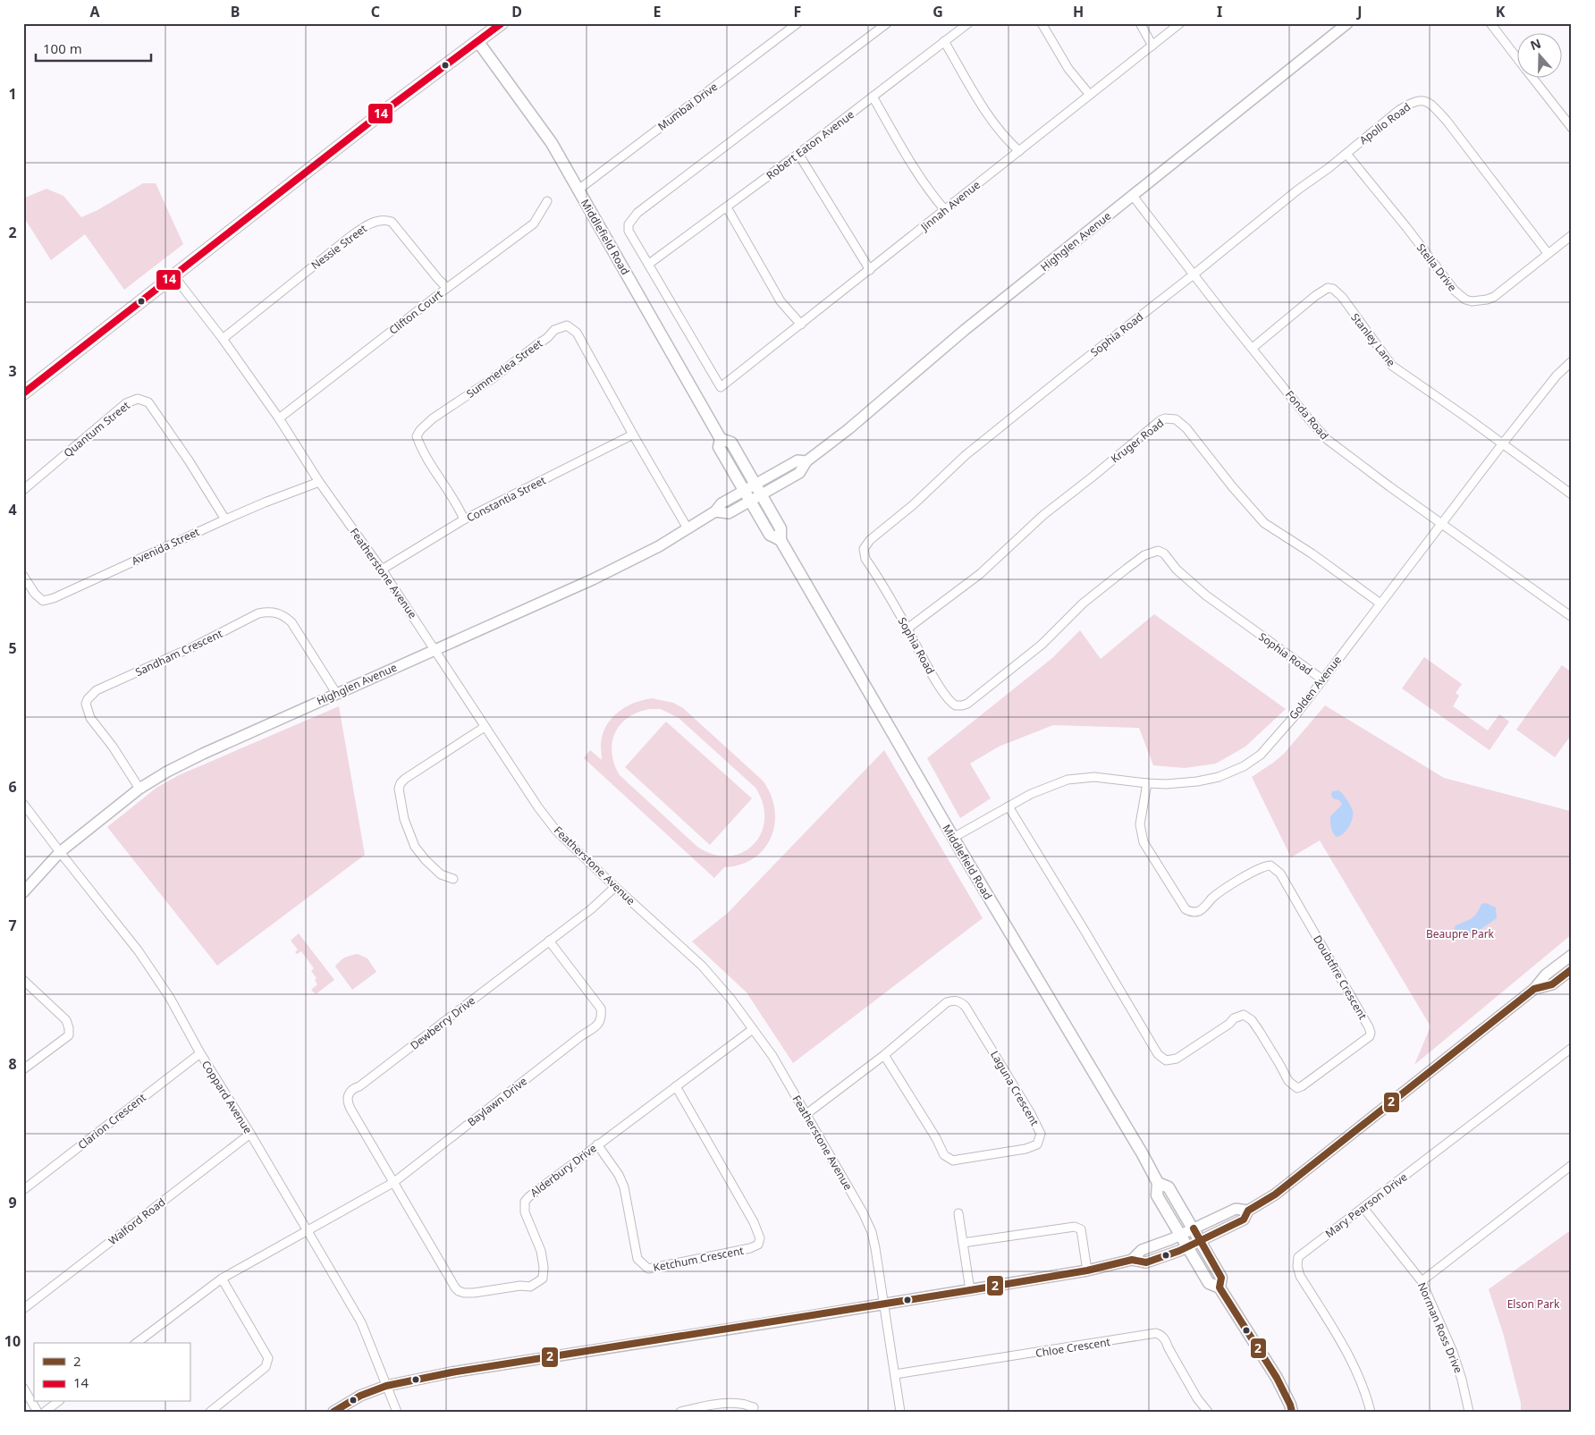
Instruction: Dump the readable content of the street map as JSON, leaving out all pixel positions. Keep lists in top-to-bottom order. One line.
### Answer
{"streets":{"main road":["Middlefield Road"],"street":["Mumbai Drive","Apollo Road","Robert Eaton Avenue","Jinnah Avenue","Highglen Avenue","Nessie Street","Stella Drive","Clifton Court","Sophia Road","Stanley Lane","Summerlea Street","Fonda Road","Quantum Street","Kruger Road","Constantia Street","Avenida Street","Featherstone Avenue","Sandham Crescent","Golden Avenue","Doubtfire Crescent","Dewberry Drive","Laguna Crescent","Coppard Avenue","Baylawn Drive","Clarion Crescent","Alderbury Drive","Mary Pearson Drive","Walford Road","Ketchum Crescent","Norman Ross Drive","Chloe Crescent"]},"crossings":[["Mumbai Drive","Middlefield Road"],["Apollo Road","Stella Drive"],["Apollo Road","Sophia Road"],["Apollo Road","Fonda Road"],["Robert Eaton Avenue","Jinnah Avenue"],["Middlefield Road","Highglen Avenue"],["Middlefield Road","Golden Avenue"],["Highglen Avenue","Summerlea Street"],["Highglen Avenue","Fonda Road"],["Highglen Avenue","Featherstone Avenue"],["Highglen Avenue","Sandham Crescent"],["Highglen Avenue","Coppard Avenue"],["Nessie Street","Clifton Court"],["Nessie Street","Featherstone Avenue"],["Clifton Court","Featherstone Avenue"],["Sophia Road","Fonda Road"],["Sophia Road","Kruger Road"],["Sophia Road","Golden Avenue"],["Stanley Lane","Fonda Road"],["Stanley Lane","Golden Avenue"],["Summerlea Street","Constantia Street"],["Fonda Road","Golden Avenue"],["Quantum Street","Avenida Street"],["Kruger Road","Golden Avenue"],["Constantia Street","Featherstone Avenue"],["Avenida Street","Featherstone Avenue"],["Featherstone Avenue","Dewberry Drive"],["Featherstone Avenue","Laguna Crescent"],["Featherstone Avenue","Alderbury Drive"],["Featherstone Avenue","Chloe Crescent"],["Golden Avenue","Doubtfire Crescent"],["Dewberry Drive","Baylawn Drive"],["Dewberry Drive","Alderbury Drive"],["Coppard Avenue","Baylawn Drive"],["Coppard Avenue","Clarion Crescent"],["Coppard Avenue","Walford Road"],["Baylawn Drive","Alderbury Drive"],["Alderbury Drive","Ketchum Crescent"],["Mary Pearson Drive","Norman Ross Drive"]],"parks":["Beaupre Park","Elson Park"],"lines":["transit line 14","transit line 2"],"legend":["2","14"],"scale_bar":"100 m","north":"top","grid":{"columns":["A","B","C","D","E","F","G","H","I","J","K"],"rows":["1","2","3","4","5","6","7","8","9","10"]}}
